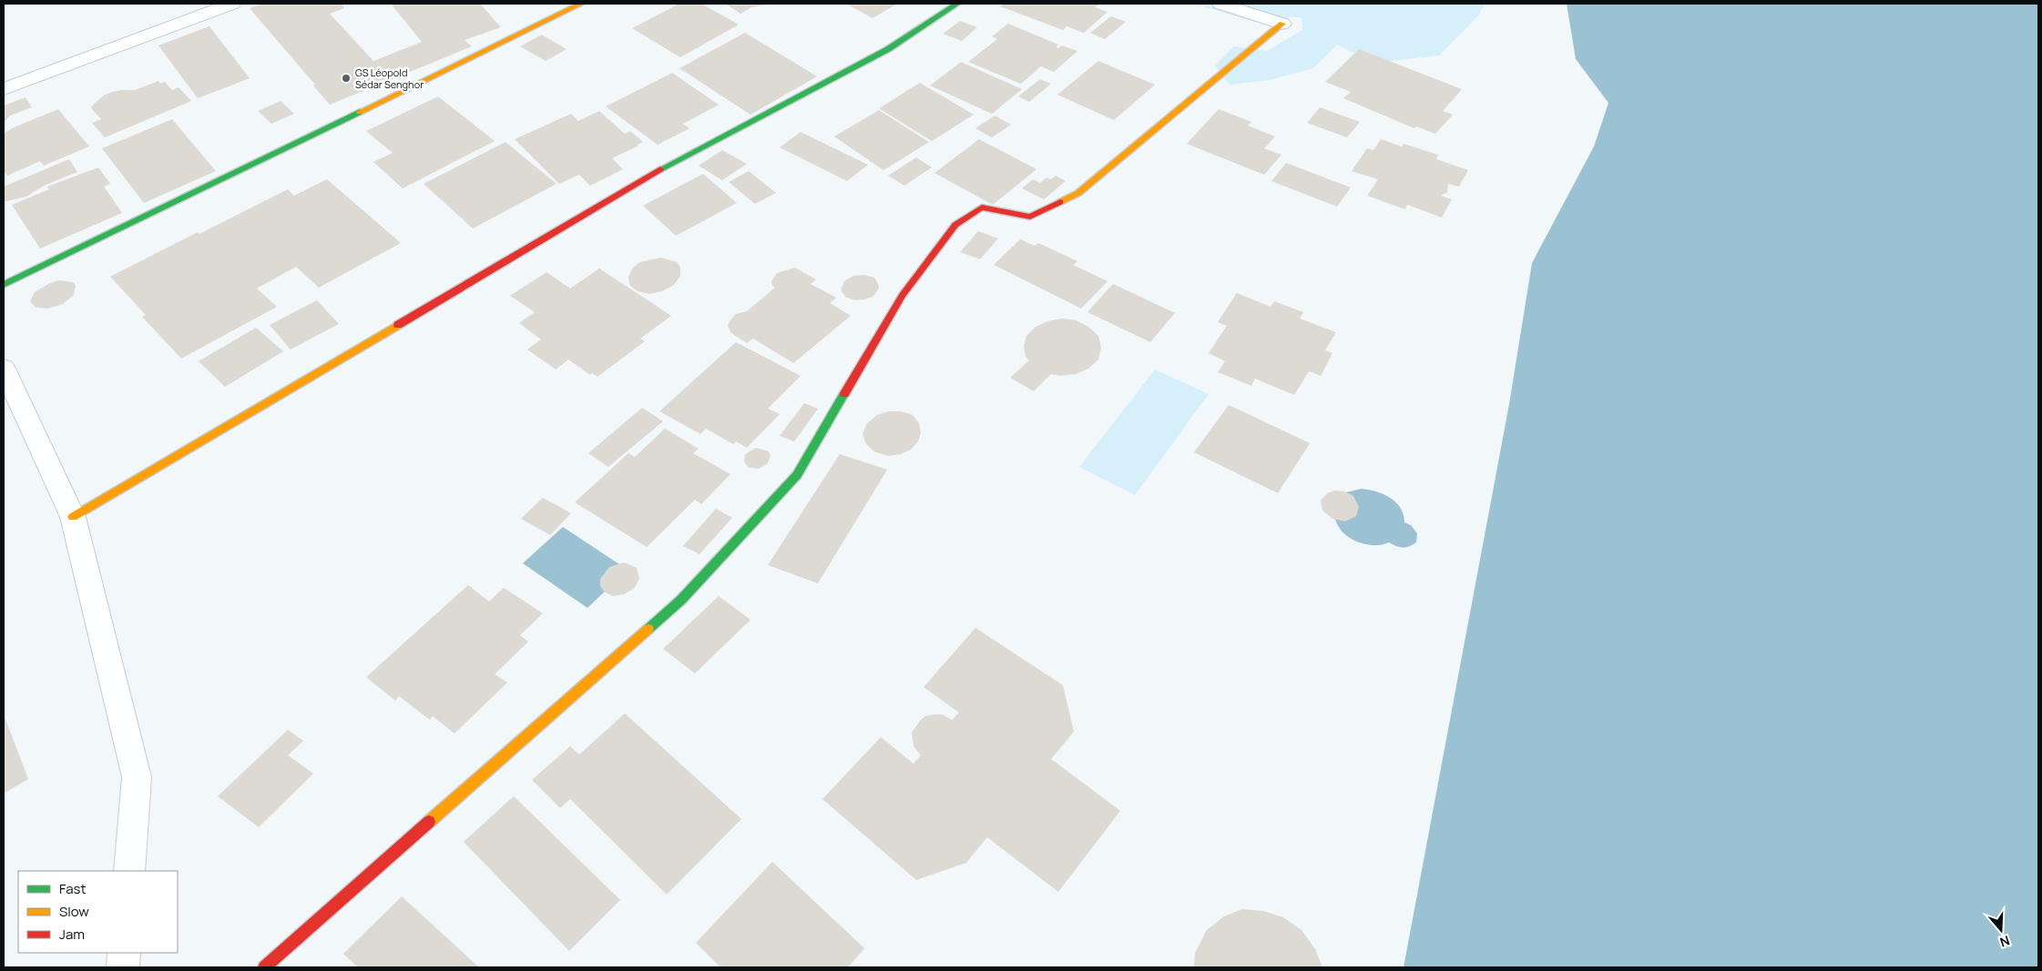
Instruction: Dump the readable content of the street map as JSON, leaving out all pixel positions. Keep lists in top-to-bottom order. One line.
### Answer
{"places":["GS Léopold Sédar Senghor"],"legend":["Fast","Slow","Jam"],"north":"bottom"}
